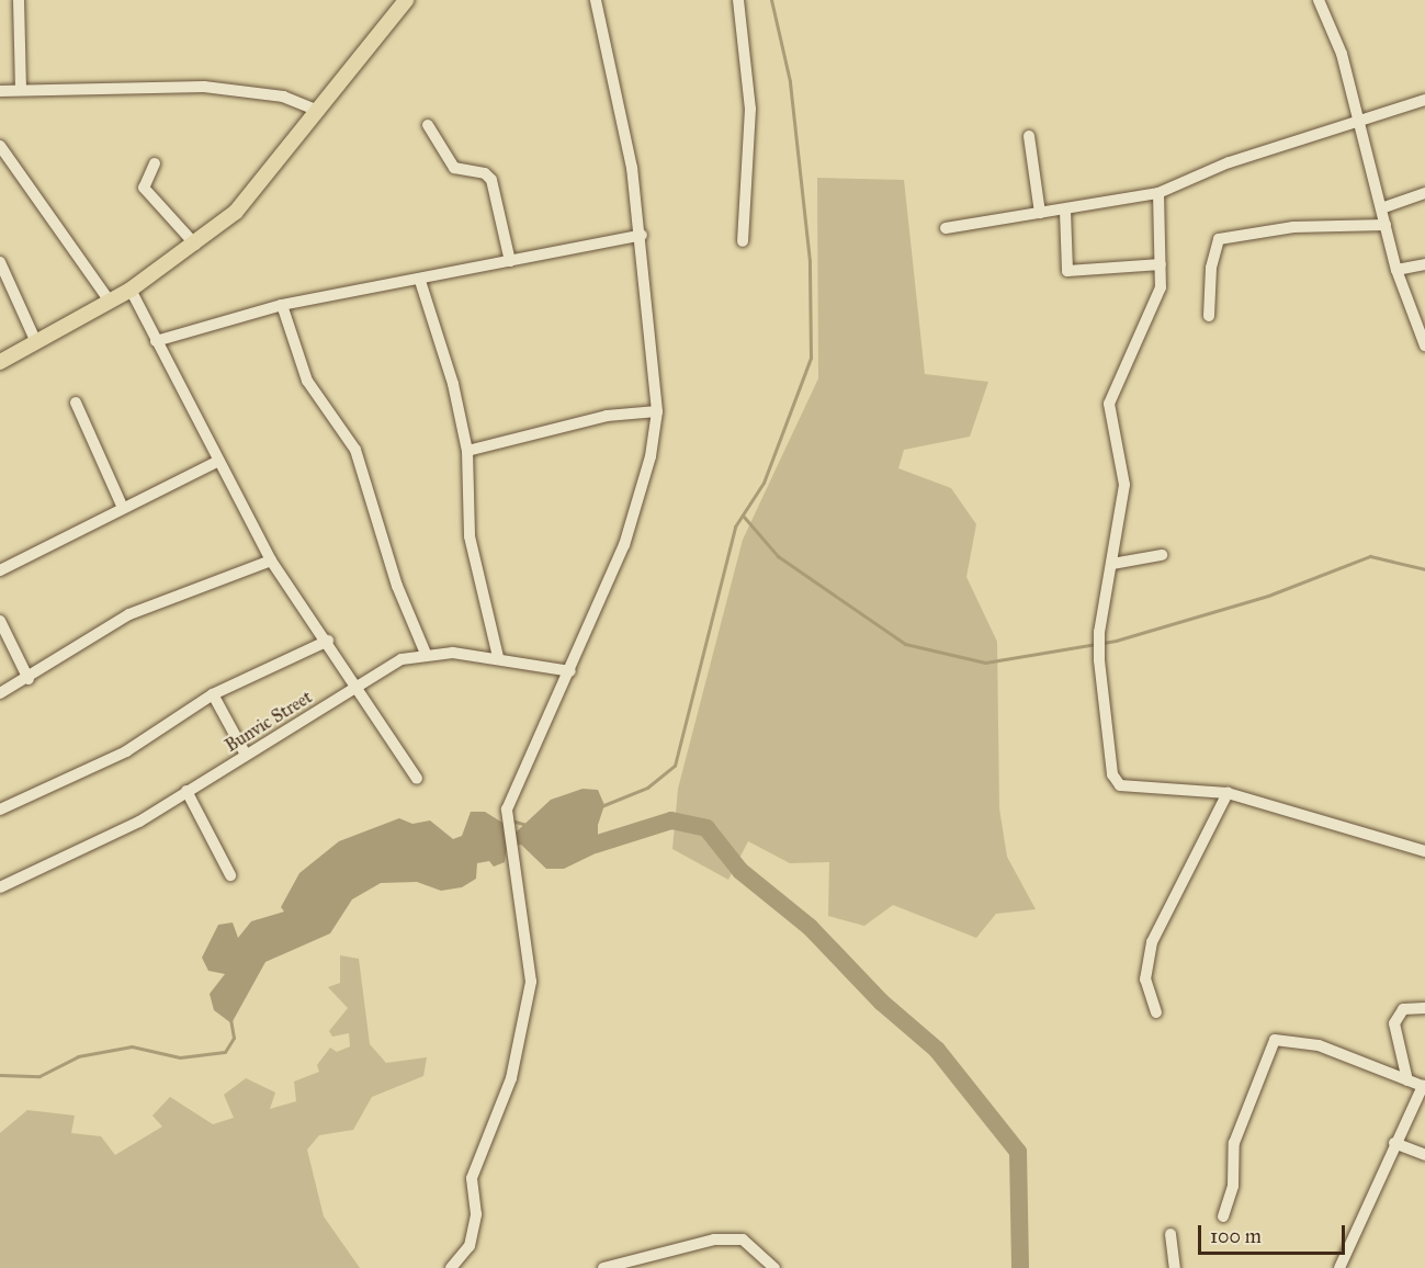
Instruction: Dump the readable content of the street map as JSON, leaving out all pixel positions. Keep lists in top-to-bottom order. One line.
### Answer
{"streets":{"street":["Bunvic Street"]},"scale_bar":"100 m"}
